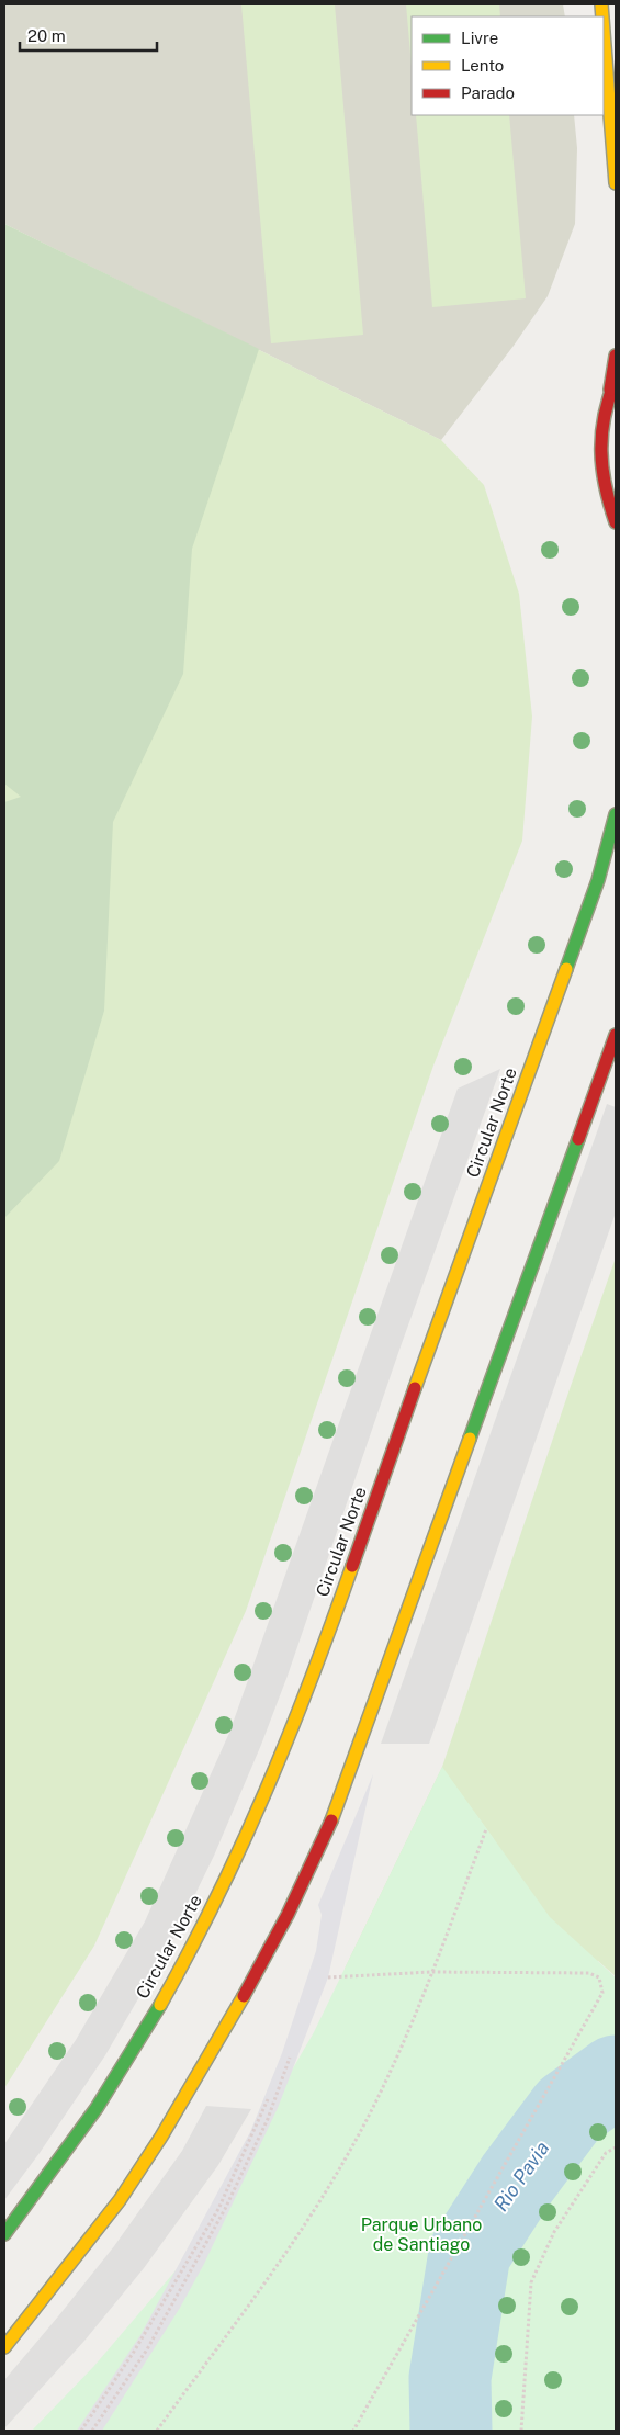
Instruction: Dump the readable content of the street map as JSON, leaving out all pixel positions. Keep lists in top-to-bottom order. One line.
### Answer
{"streets":{"main road":["Circular Norte"]},"water":["Rio Pavia"],"parks":["Parque Urbano de Santiago"],"legend":["Livre","Lento","Parado"],"scale_bar":"20 m"}
